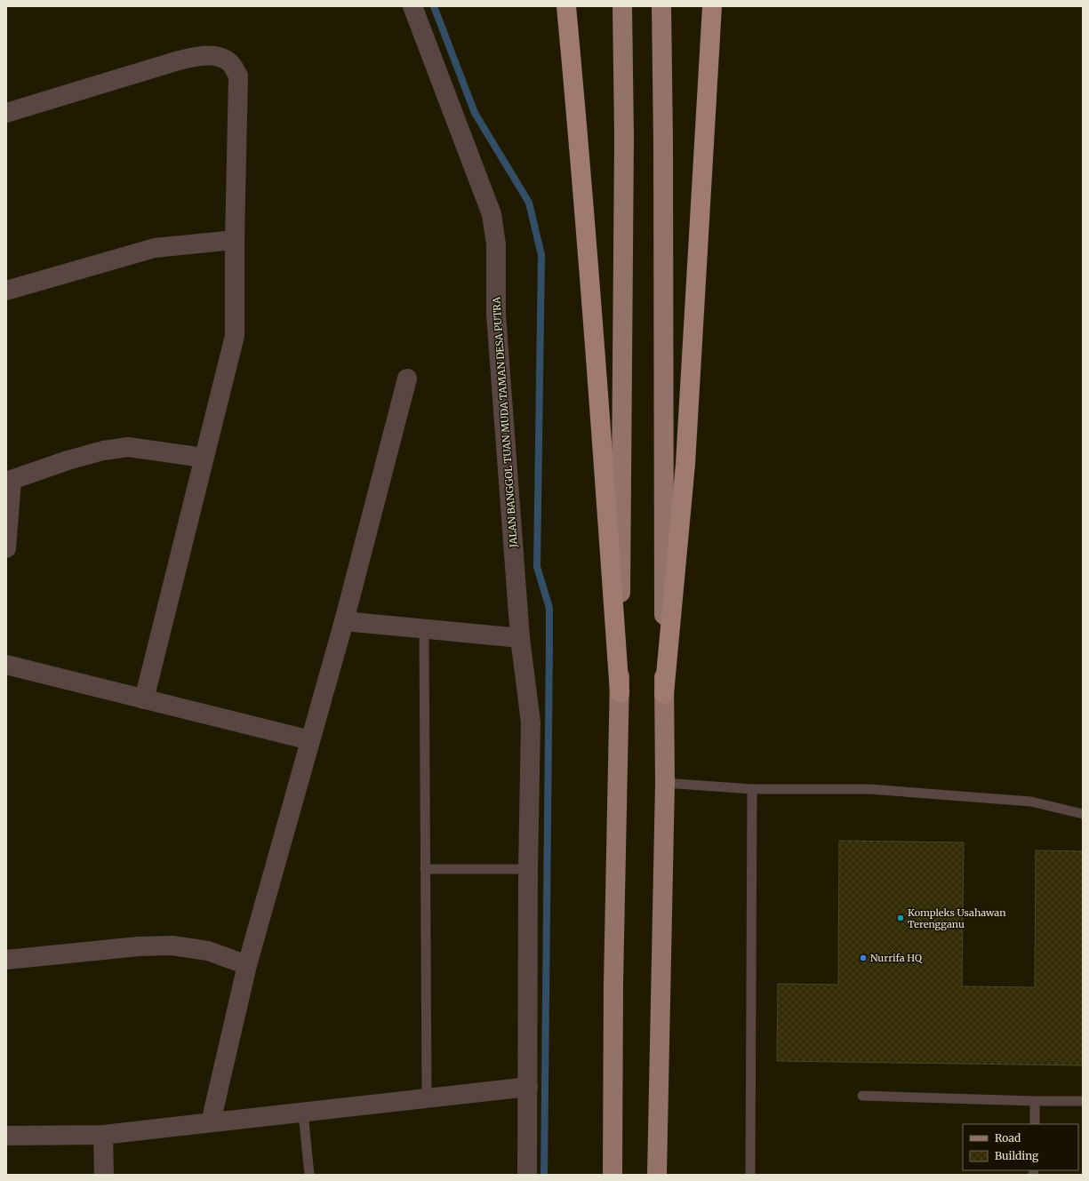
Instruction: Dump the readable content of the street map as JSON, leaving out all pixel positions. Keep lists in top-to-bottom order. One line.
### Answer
{"streets":{"street":["JALAN BANGGOL TUAN MUDA TAMAN DESA PUTRA"]},"places":["Kompleks Usahawan Terengganu","Nurrifa HQ"],"legend":["Road","Building"]}
